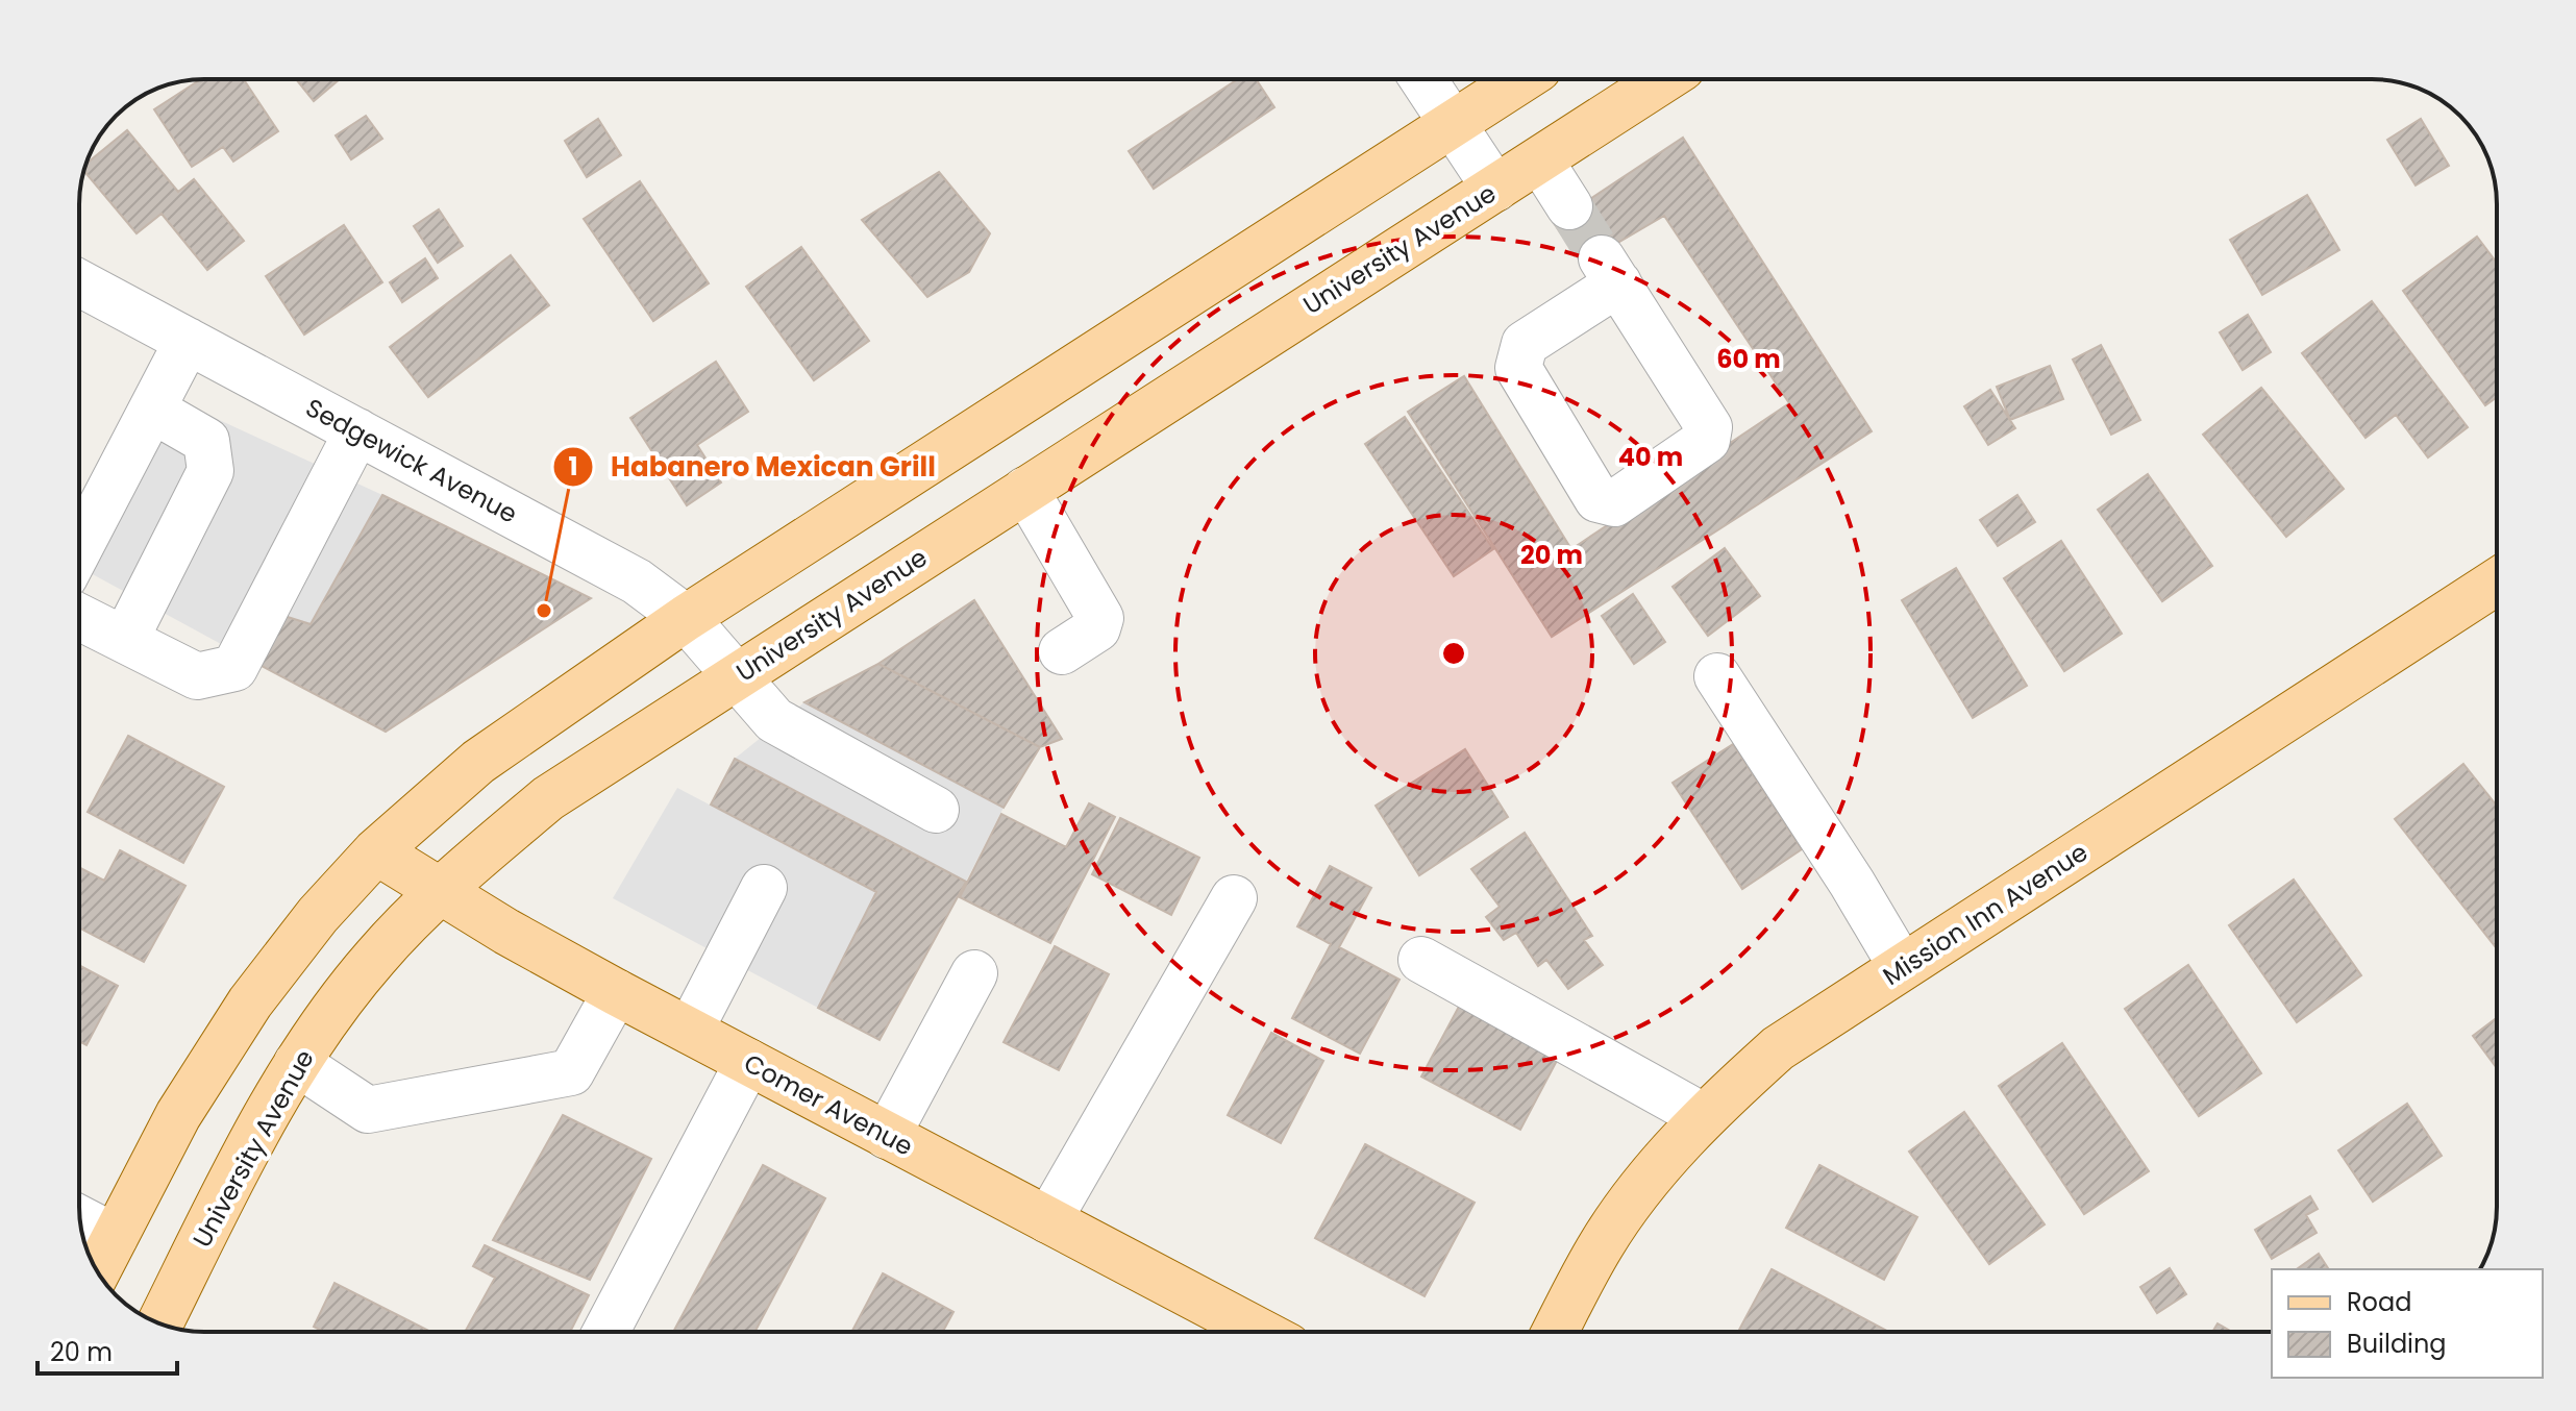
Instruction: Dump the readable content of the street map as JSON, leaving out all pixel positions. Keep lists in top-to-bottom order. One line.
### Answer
{"streets":{"main road":["University Avenue","Mission Inn Avenue","Comer Avenue"],"street":["Sedgewick Avenue"]},"crossings":[["University Avenue","Sedgewick Avenue"],["University Avenue","Comer Avenue"]],"places":["Habanero Mexican Grill"],"legend":["Road","Building"],"scale_bar":"20 m","rings":["60 m","40 m","20 m"]}
